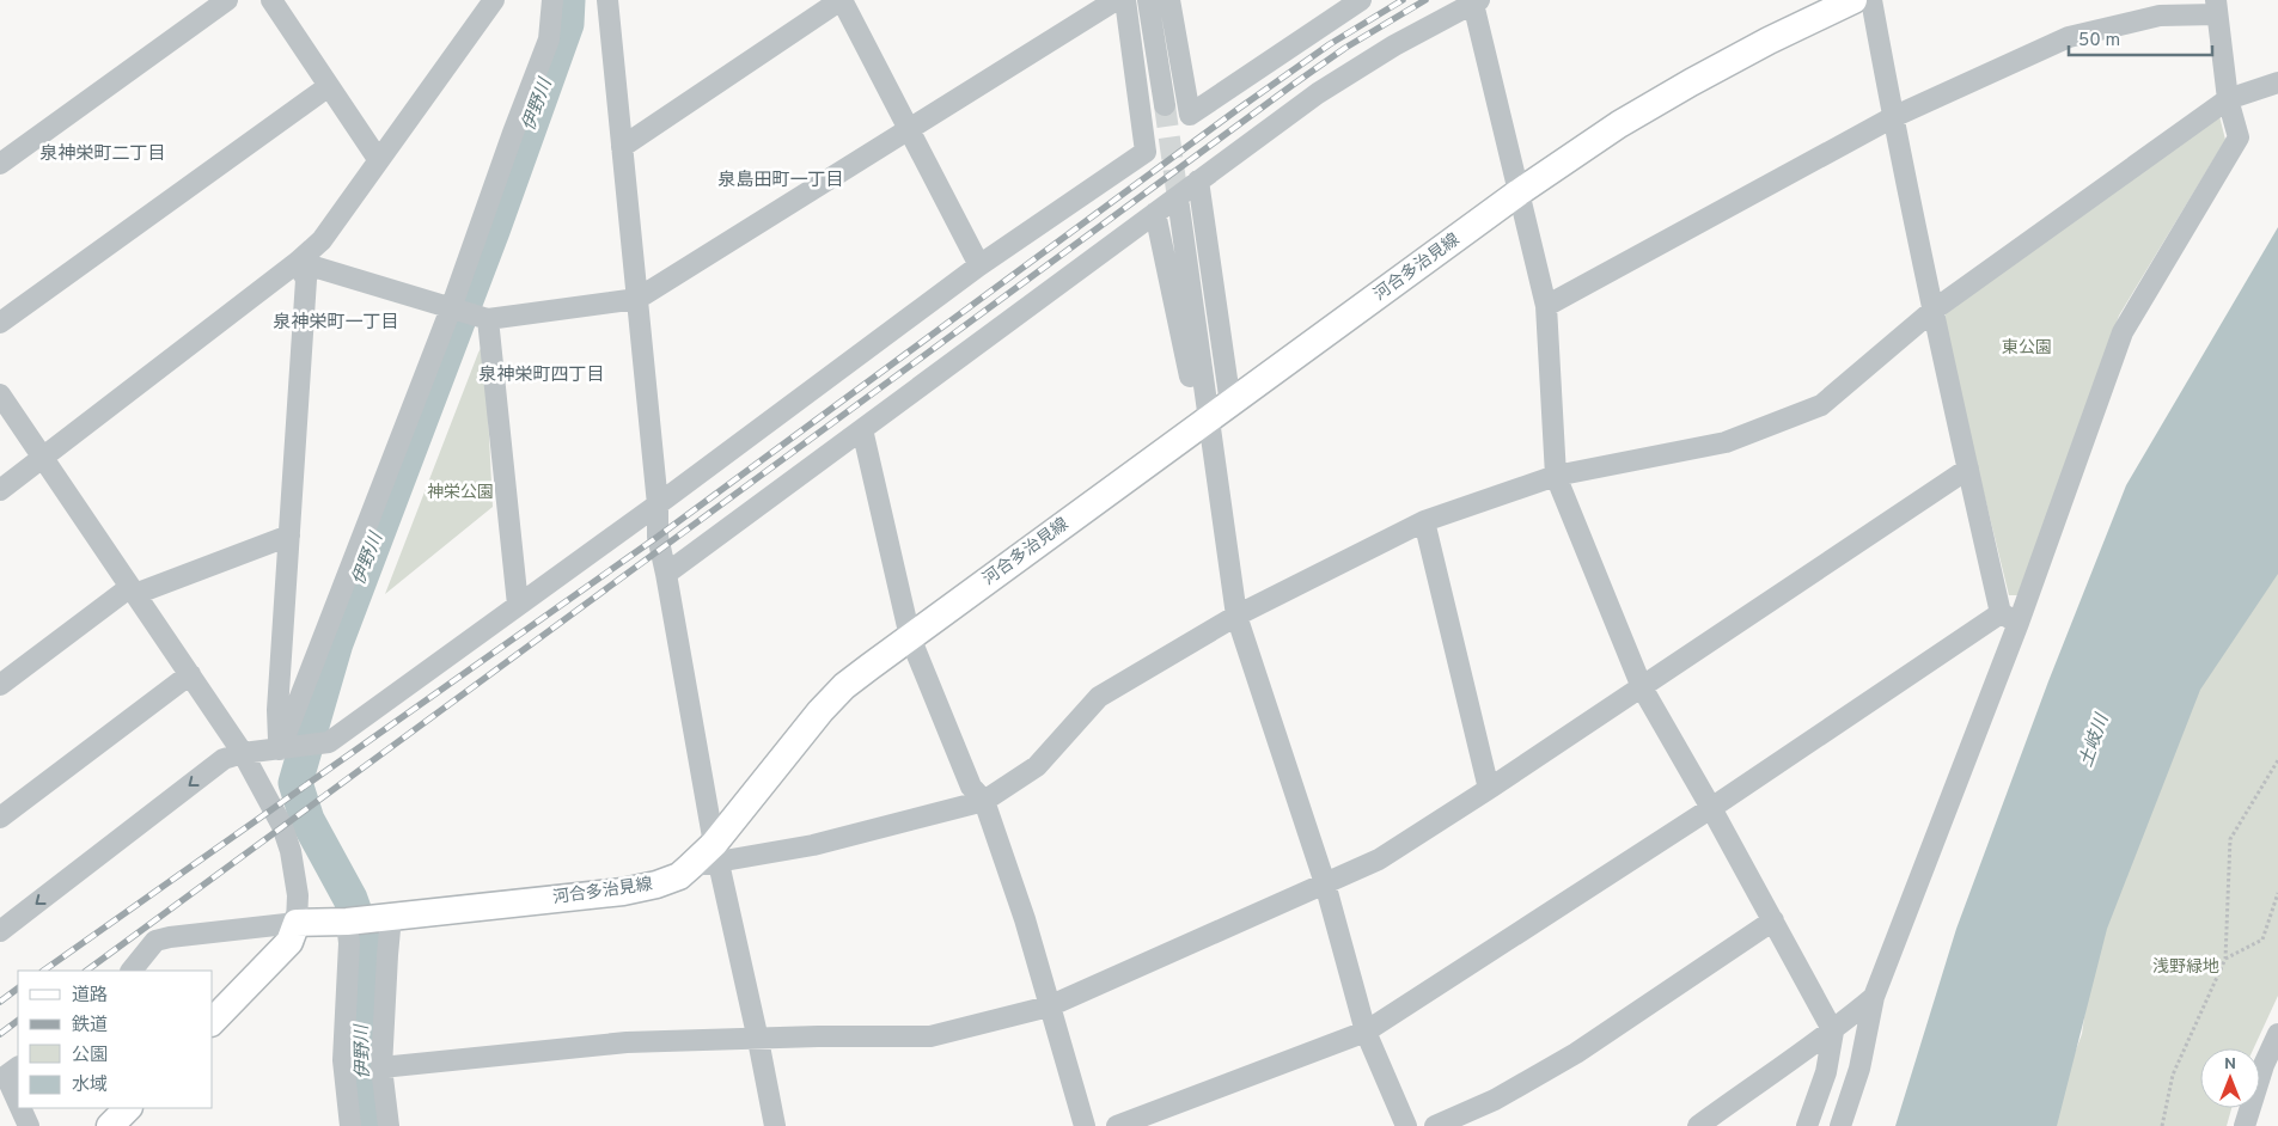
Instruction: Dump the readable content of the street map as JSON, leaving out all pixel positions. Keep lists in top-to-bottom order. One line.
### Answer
{"streets":{"main road":["河合多治見線"]},"districts":["泉神栄町二丁目","泉島田町一丁目","泉神栄町一丁目","泉神栄町四丁目"],"water":["伊野川","土岐川"],"parks":["東公園","神栄公園","浅野緑地"],"legend":["道路","鉄道","公園","水域"],"scale_bar":"50 m","north":"top"}
